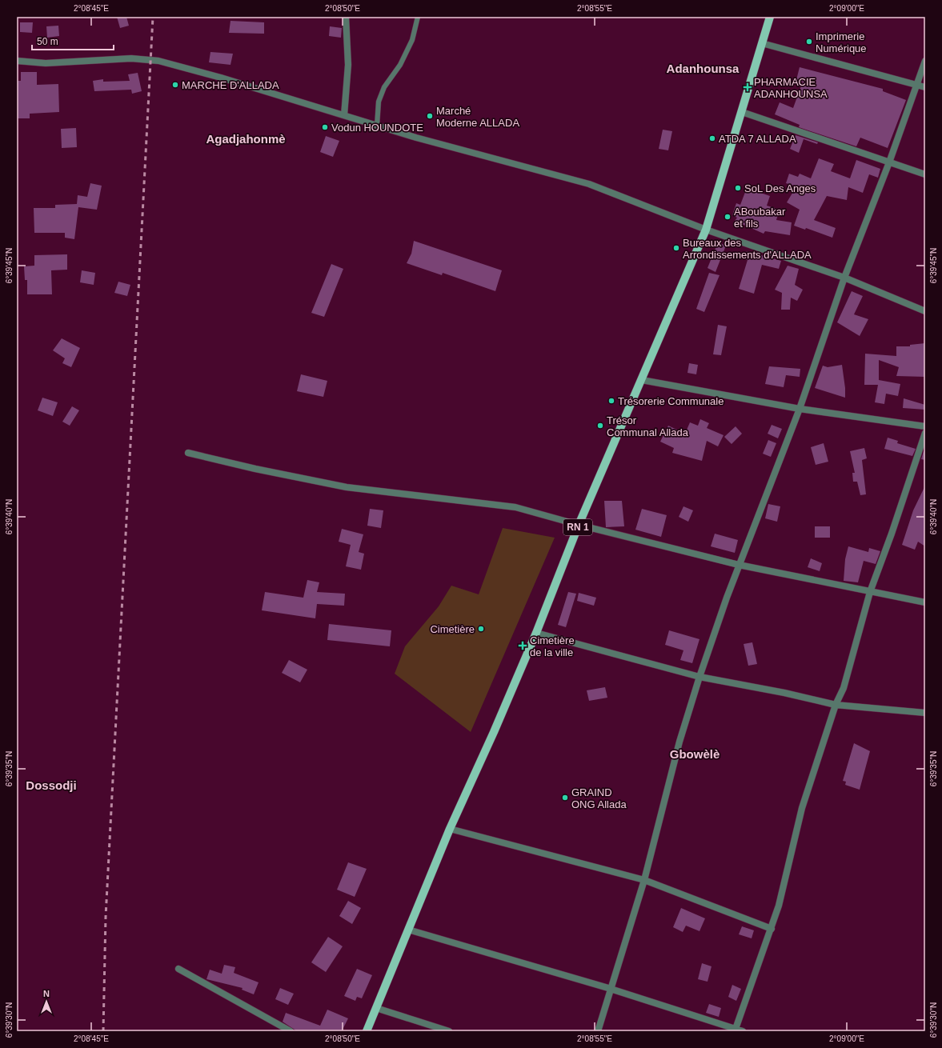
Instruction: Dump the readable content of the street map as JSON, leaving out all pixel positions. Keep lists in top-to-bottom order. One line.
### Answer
{"streets":{"main road":["RN 1"]},"districts":["Adanhounsa","Agadjahonmè","Gbowèlè","Dossodji"],"places":{"other":["Imprimerie Numérique","MARCHE D'ALLADA","Marché Moderne ALLADA","Vodun HOUNDOTE","ATDA 7 ALLADA","SoL Des Anges","ABoubakar et fils","Bureaux des Arrondissements d'ALLADA","Trésorerie Communale","Trésor Communal Allada","Cimetière","GRAIND ONG Allada"],"health":["PHARMACIE ADANHOUNSA","Cimetière de la ville"]},"scale_bar":"50 m","north":"top","coordinates":["2°08'45\"E","2°08'50\"E","2°08'55\"E","2°09'00\"E","6°39'45\"N","6°39'40\"N","6°39'35\"N","6°39'30\"N"]}
